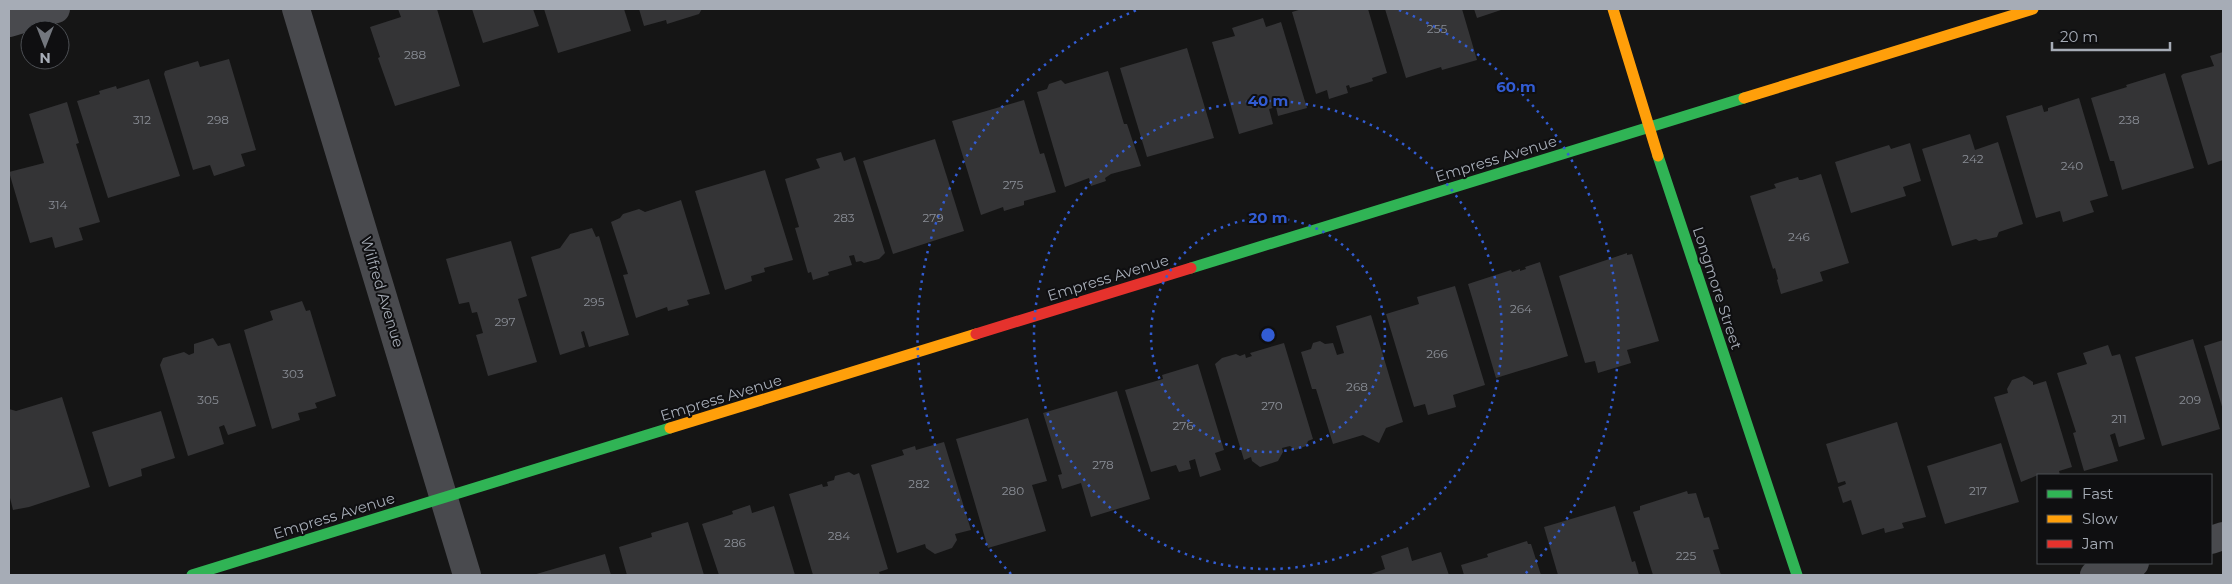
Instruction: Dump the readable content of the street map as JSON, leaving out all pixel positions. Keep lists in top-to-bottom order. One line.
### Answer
{"streets":{"street":["Empress Avenue","Longmore Street","Wilfred Avenue"]},"crossings":[["Empress Avenue","Longmore Street"],["Empress Avenue","Wilfred Avenue"]],"house_numbers":["255","288","312","298","238","242","240","275","314","283","279","246","295","264","297","266","303","268","305","209","270","211","276","278","282","280","217","284","286","225"],"legend":["Fast","Slow","Jam"],"scale_bar":"20 m","north":"bottom","rings":["60 m","40 m","20 m"]}
